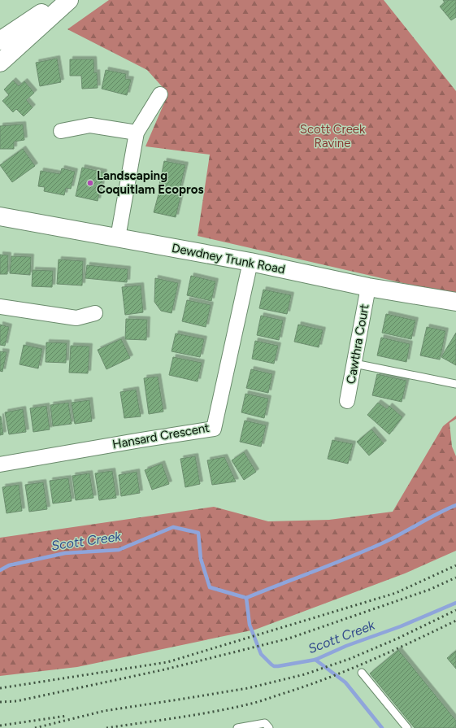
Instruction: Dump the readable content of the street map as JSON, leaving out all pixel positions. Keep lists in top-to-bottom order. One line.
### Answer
{"streets":{"main road":["Dewdney Trunk Road"],"street":["Cawthra Court","Hansard Crescent"]},"crossings":[["Dewdney Trunk Road","Cawthra Court"],["Dewdney Trunk Road","Hansard Crescent"]],"water":["Scott Creek"],"parks":["Scott Creek Ravine"],"places":["Landscaping Coquitlam Ecopros"]}
